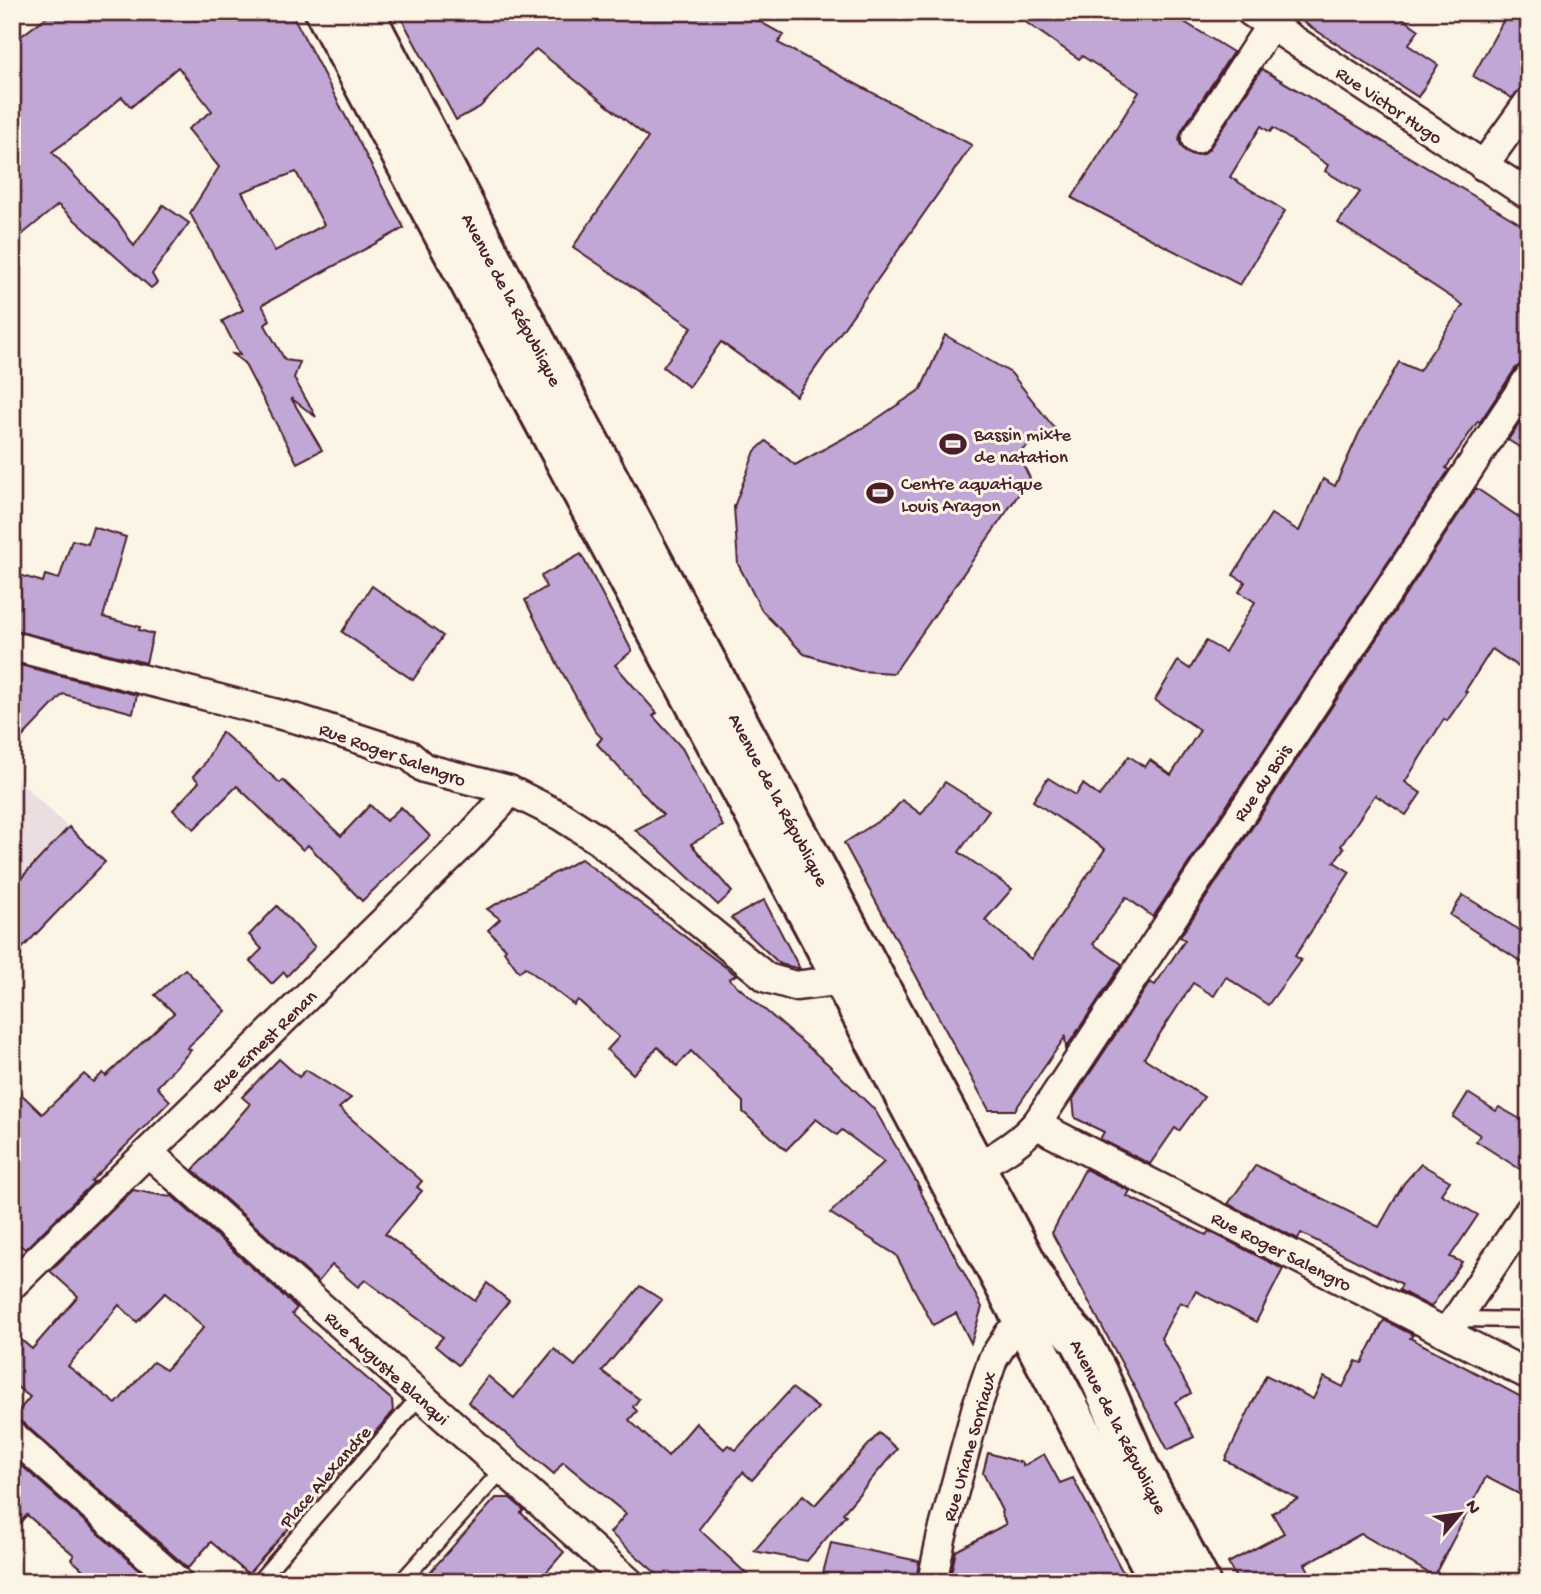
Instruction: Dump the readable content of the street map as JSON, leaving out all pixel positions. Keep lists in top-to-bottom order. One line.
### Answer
{"streets":{"main road":["Avenue de la République"],"street":["Rue Victor Hugo","Rue Roger Salengro","Rue du Bois","Rue Ernest Renan","Rue Auguste Blanqui","Rue Uriane Sorriaux"],"lane":["Place Alexandre"]},"crossings":[["Avenue de la République","Rue Roger Salengro"],["Avenue de la République","Rue du Bois"],["Avenue de la République","Rue Uriane Sorriaux"],["Rue Roger Salengro","Rue du Bois"],["Rue Roger Salengro","Rue Ernest Renan"],["Rue Ernest Renan","Rue Auguste Blanqui"],["Rue Auguste Blanqui","Place Alexandre"]],"places":{"sports":["Bassin mixte de natation","Centre aquatique Louis Aragon"]},"north":"top right"}
